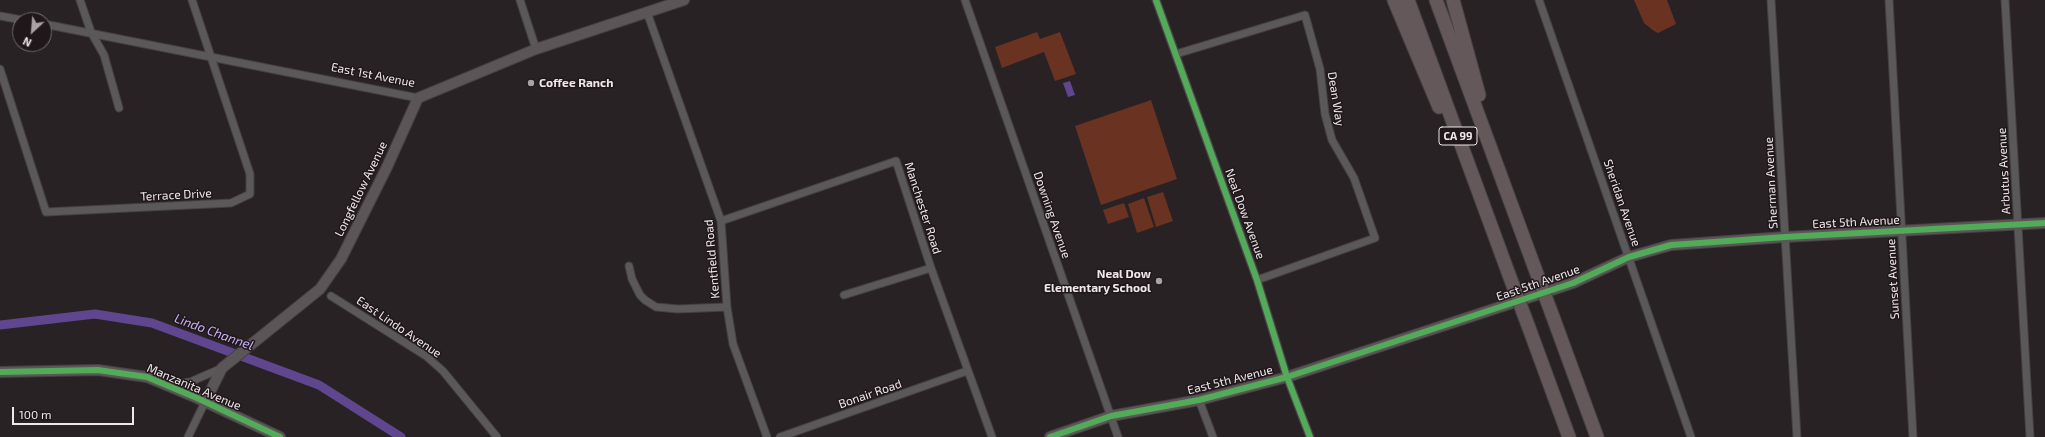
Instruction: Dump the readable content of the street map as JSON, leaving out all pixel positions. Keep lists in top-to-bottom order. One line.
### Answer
{"streets":{"highway":["CA 99"],"street":["East 1st Avenue","Dean Way","Arbutus Avenue","Sherman Avenue","Longfellow Avenue","Terrace Drive","Sheridan Avenue","Manchester Road","Neal Dow Avenue","Downing Avenue","East 5th Avenue","Kentfield Road","Sunset Avenue","East Lindo Avenue","Manzanita Avenue","Bonair Road"]},"crossings":[["East 1st Avenue","Longfellow Avenue"],["East 1st Avenue","Terrace Drive"],["East 1st Avenue","Kentfield Road"],["Dean Way","Neal Dow Avenue"],["Arbutus Avenue","East 5th Avenue"],["Sherman Avenue","East 5th Avenue"],["Sheridan Avenue","East 5th Avenue"],["Manchester Road","Kentfield Road"],["Manchester Road","Bonair Road"],["Neal Dow Avenue","East 5th Avenue"],["Downing Avenue","East 5th Avenue"],["East 5th Avenue","Sunset Avenue"]],"water":["Lindo Channel"],"places":["Coffee Ranch","Neal Dow Elementary School"],"scale_bar":"100 m","north":"bottom left"}
